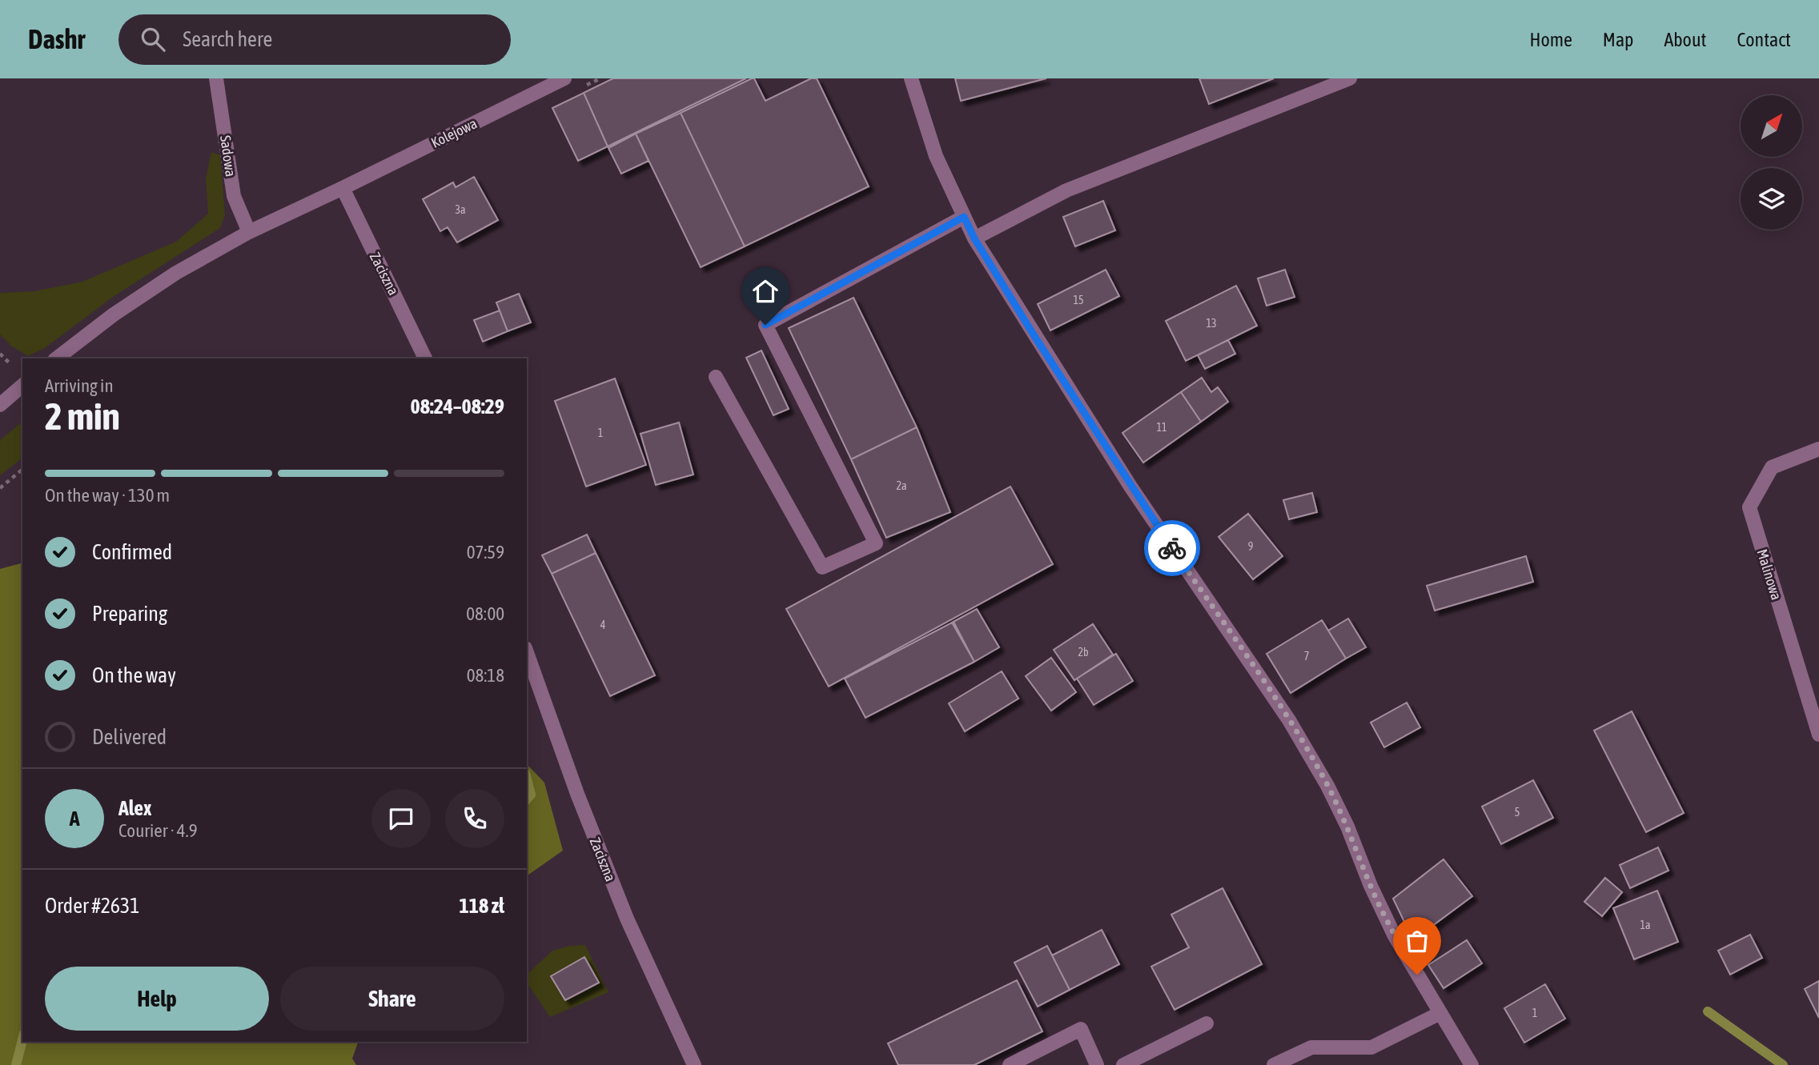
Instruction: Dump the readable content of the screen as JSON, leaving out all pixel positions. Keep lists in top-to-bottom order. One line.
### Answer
{"streets":{"street":["Kolejowa","Sadowa","Zaciszna","Malinowa"]},"crossings":[["Kolejowa","Sadowa"],["Kolejowa","Zaciszna"]],"house_numbers":["3a","15","13","11","1","2a","9","4","2b","7","5","1a","1"],"north":"top right","page":{"header":"Dashr","search":"Search here","nav":["Home","Map","About","Contact"],"heading":["2 min","Arriving in","08:24–08:29"],"panel":["Alex","Courier · 4.9","Order #2631","118 zł"],"bar":"On the way · 130 m","list":[["Confirmed","07:59"],["Preparing","08:00"],["On the way","08:18"],"Delivered"],"round":"A","buttons":["Help","Share"]}}
